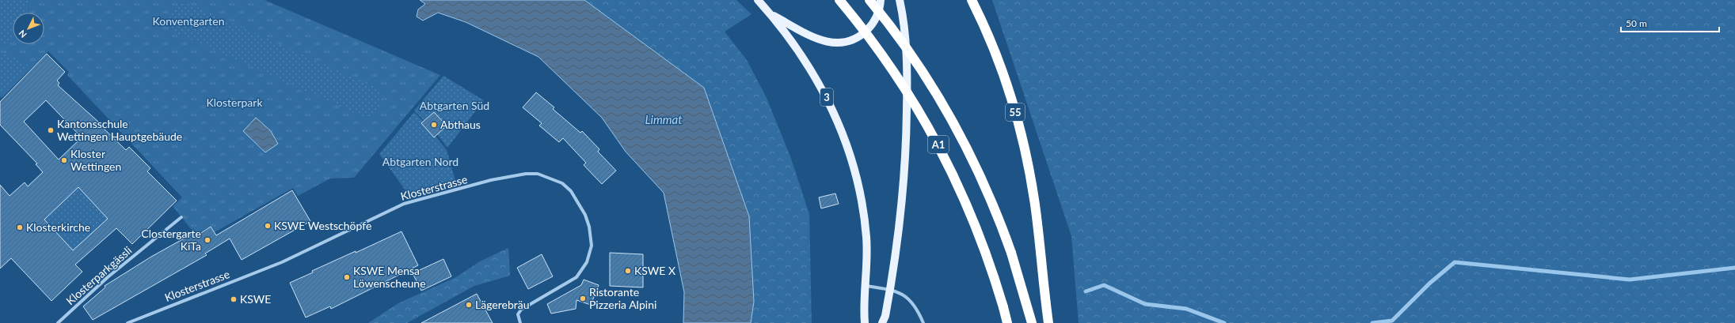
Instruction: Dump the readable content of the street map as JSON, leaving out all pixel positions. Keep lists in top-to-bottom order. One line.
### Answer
{"streets":{"highway":["55","A1"],"main road":["3"],"street":["Klosterstrasse","Klosterparkgässli"]},"water":["Limmat"],"parks":["Konventgarten","Klosterpark","Abtgarten Süd","Abtgarten Nord"],"places":["Abthaus","Kantonsschule Wettingen Hauptgebäude","Kloster Wettingen","KSWE Westschöpfe","Klosterkirche","Clostergarte KiTa","KSWE X","KSWE Mensa Löwenscheune","Ristorante Pizzeria Alpini","KSWE","Lägerebräu"],"scale_bar":"50 m","north":"bottom left"}
